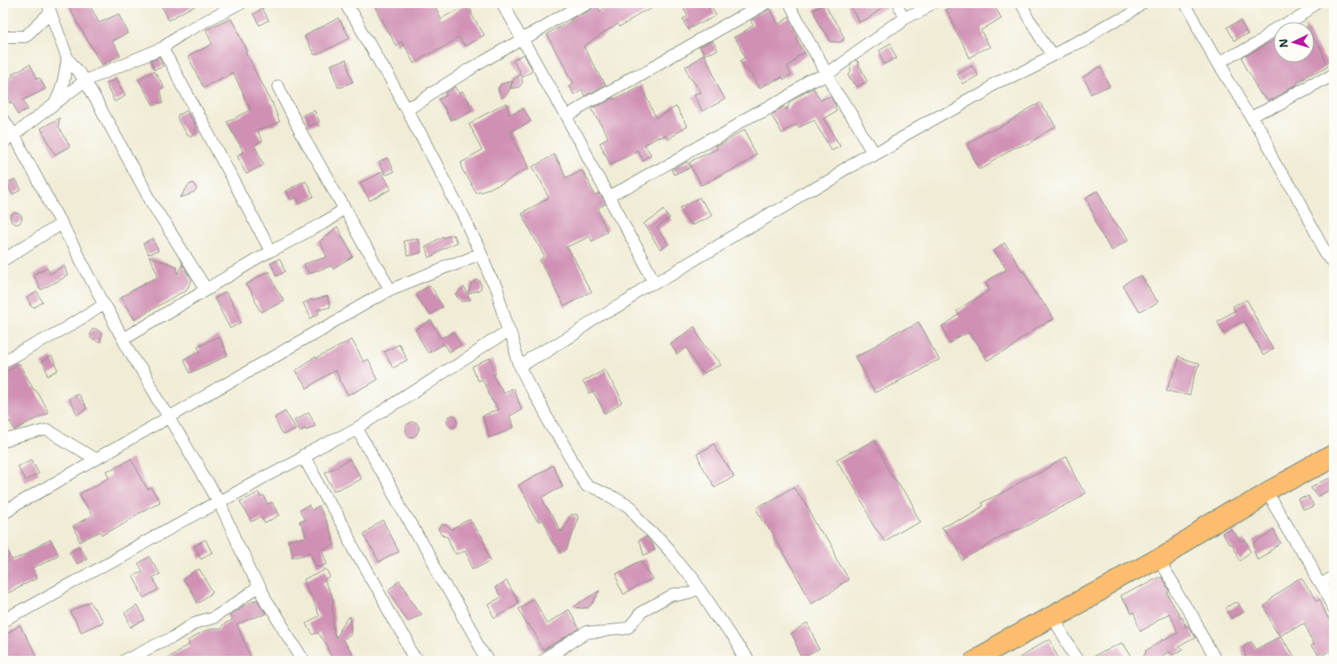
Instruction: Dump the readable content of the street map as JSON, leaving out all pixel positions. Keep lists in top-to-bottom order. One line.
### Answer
{"north":"left"}
